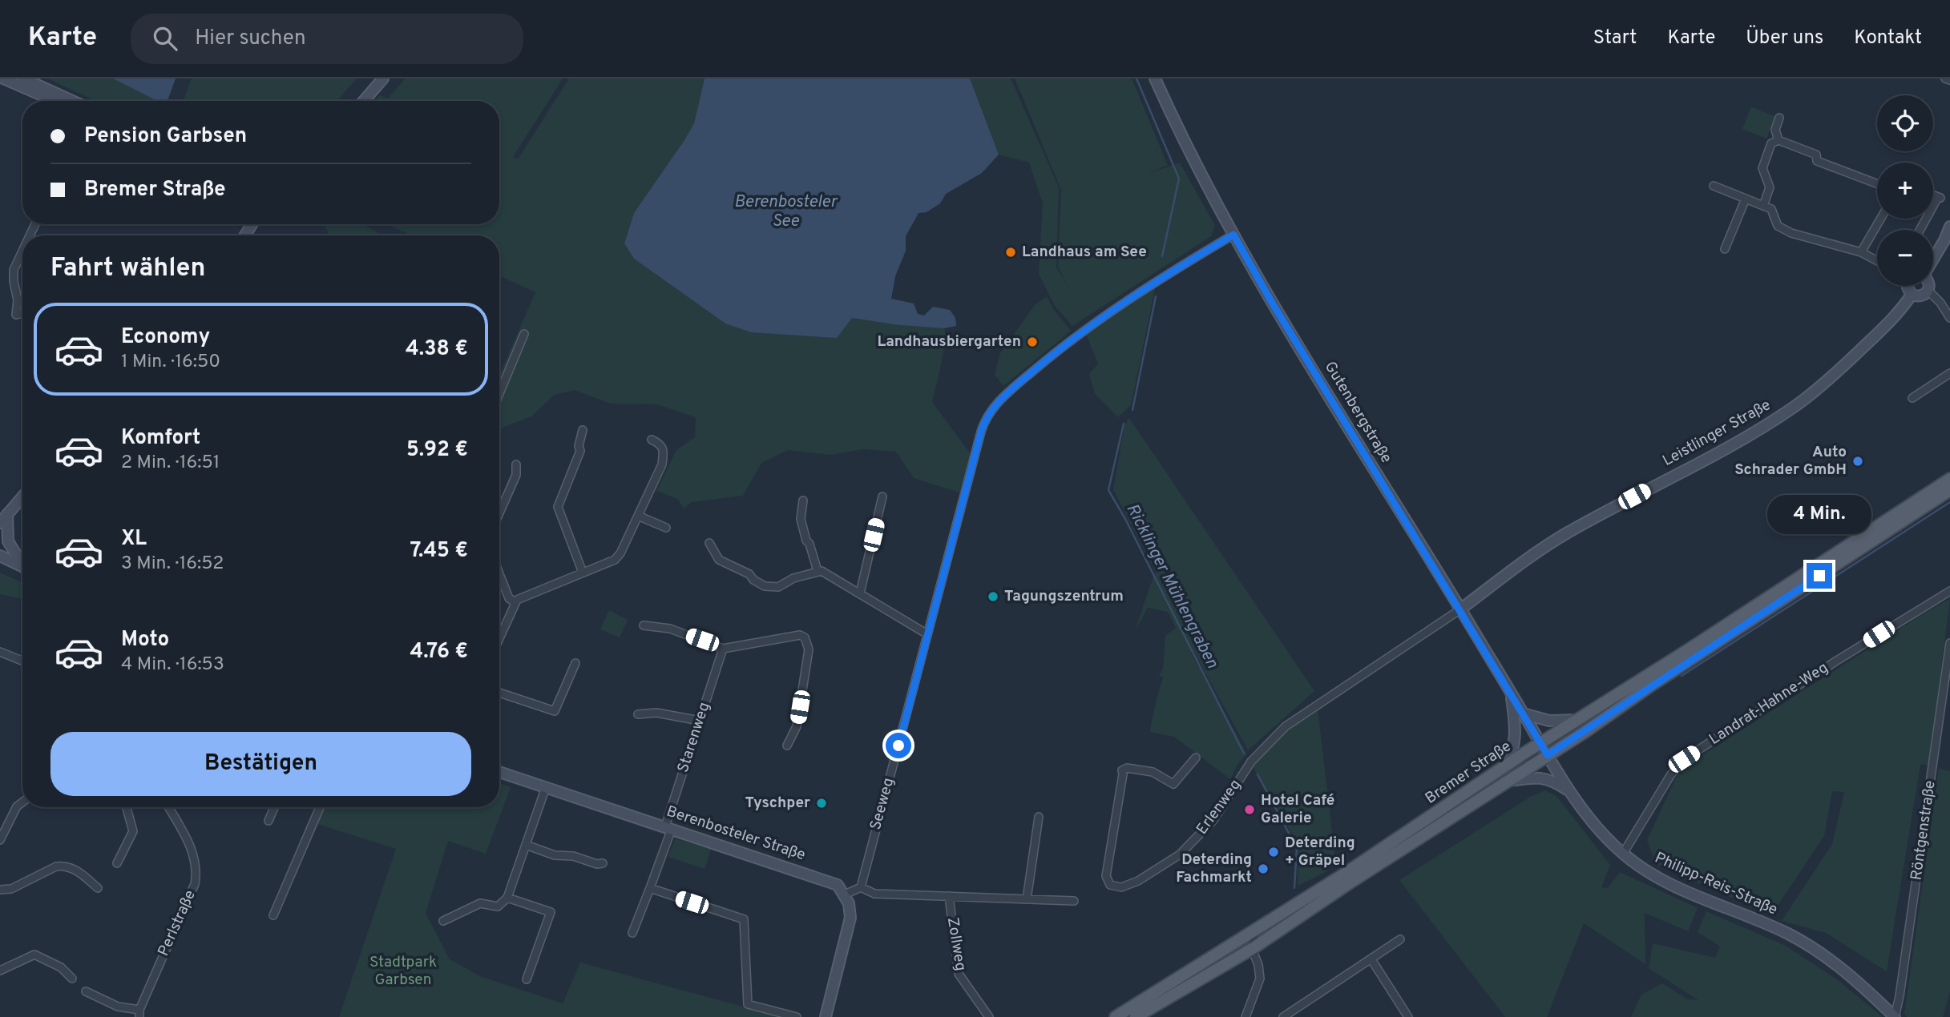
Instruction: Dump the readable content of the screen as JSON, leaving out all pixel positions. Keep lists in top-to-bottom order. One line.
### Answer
{"streets":{"main road":["Bremer Straße"],"street":["Gutenbergstraße","Leistlinger Straße","Landrat-Hahne-Weg","Starenweg","Seeweg","Erlenweg","Röntgenstraße","Berenbosteler Straße","Philipp-Reis-Straße","Perlstraße","Zollweg"]},"crossings":[["Gutenbergstraße","Leistlinger Straße"],["Gutenbergstraße","Bremer Straße"],["Gutenbergstraße","Seeweg"],["Gutenbergstraße","Erlenweg"],["Gutenbergstraße","Philipp-Reis-Straße"],["Leistlinger Straße","Erlenweg"],["Landrat-Hahne-Weg","Philipp-Reis-Straße"],["Starenweg","Berenbosteler Straße"],["Bremer Straße","Philipp-Reis-Straße"],["Röntgenstraße","Philipp-Reis-Straße"]],"water":["Berenbosteler See","Ricklinger Mühlengraben"],"parks":["Stadtpark Garbsen"],"places":["Landhaus am See","Landhausbiergarten","Auto Schrader GmbH","Tagungszentrum","Tyschper","Hotel Café Galerie","Deterding + Gräpel","Deterding Fachmarkt"],"page":{"header":"Karte","search":"Hier suchen","nav":["Start","Karte","Über uns","Kontakt"],"map_buttons":["+","−"],"banner":["Pension Garbsen","Bremer Straße"],"heading":"Fahrt wählen","list":[{"name":"Economy","note":"1 Min. · 16:50","value":"4.38 €"},{"name":"Komfort","note":"2 Min. · 16:51","value":"5.92 €"},{"name":"XL","note":"3 Min. · 16:52","value":"7.45 €"},{"name":"Moto","note":"4 Min. · 16:53","value":"4.76 €"}],"bubble":"4 Min.","buttons":"Bestätigen"}}
